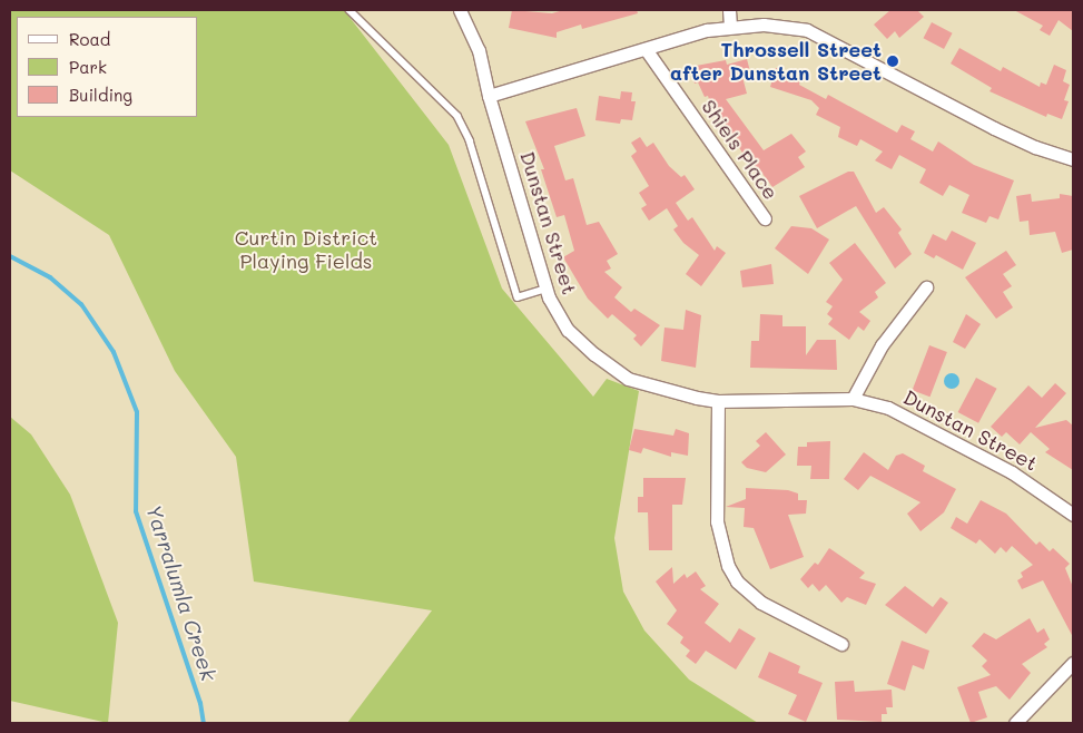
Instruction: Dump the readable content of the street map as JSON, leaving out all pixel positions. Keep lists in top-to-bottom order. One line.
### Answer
{"streets":{"street":["Shiels Place","Dunstan Street"]},"water":["Yarralumla Creek"],"parks":["Curtin District Playing Fields"],"places":["Throssell Street after Dunstan Street"],"legend":["Road","Park","Building"]}
